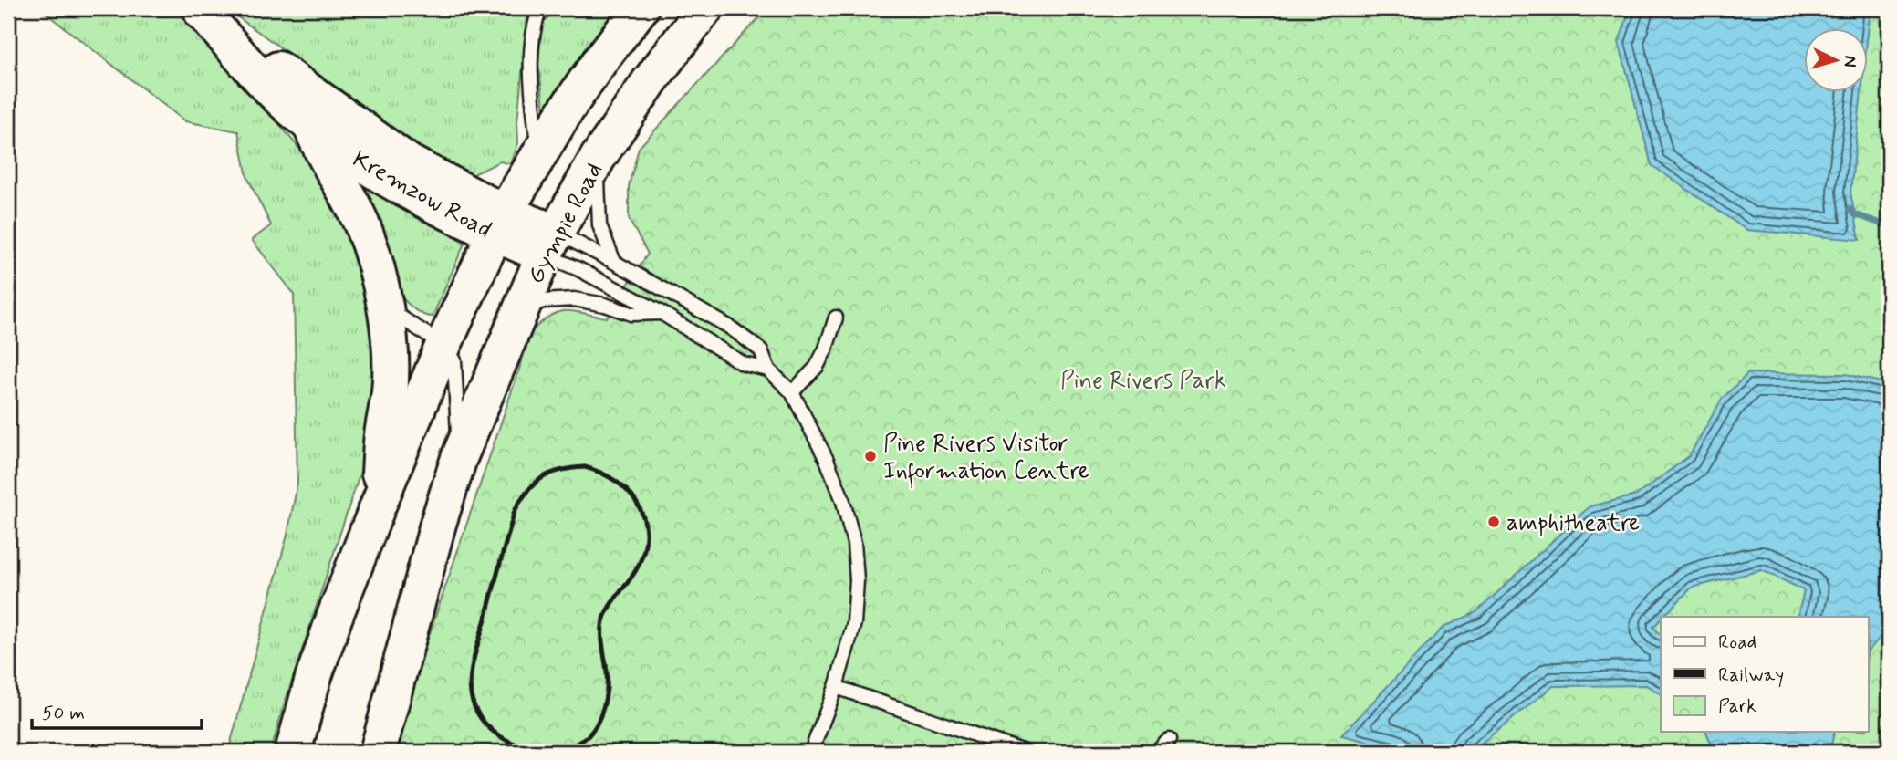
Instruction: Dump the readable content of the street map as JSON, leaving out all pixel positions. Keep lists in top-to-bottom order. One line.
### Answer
{"streets":{"main road":["Kremzow Road","Gympie Road"]},"crossings":[["Kremzow Road","Gympie Road"]],"parks":["Pine Rivers Park"],"places":["Pine Rivers Visitor Information Centre","amphitheatre"],"legend":["Road","Railway","Park"],"scale_bar":"50 m","north":"right"}
